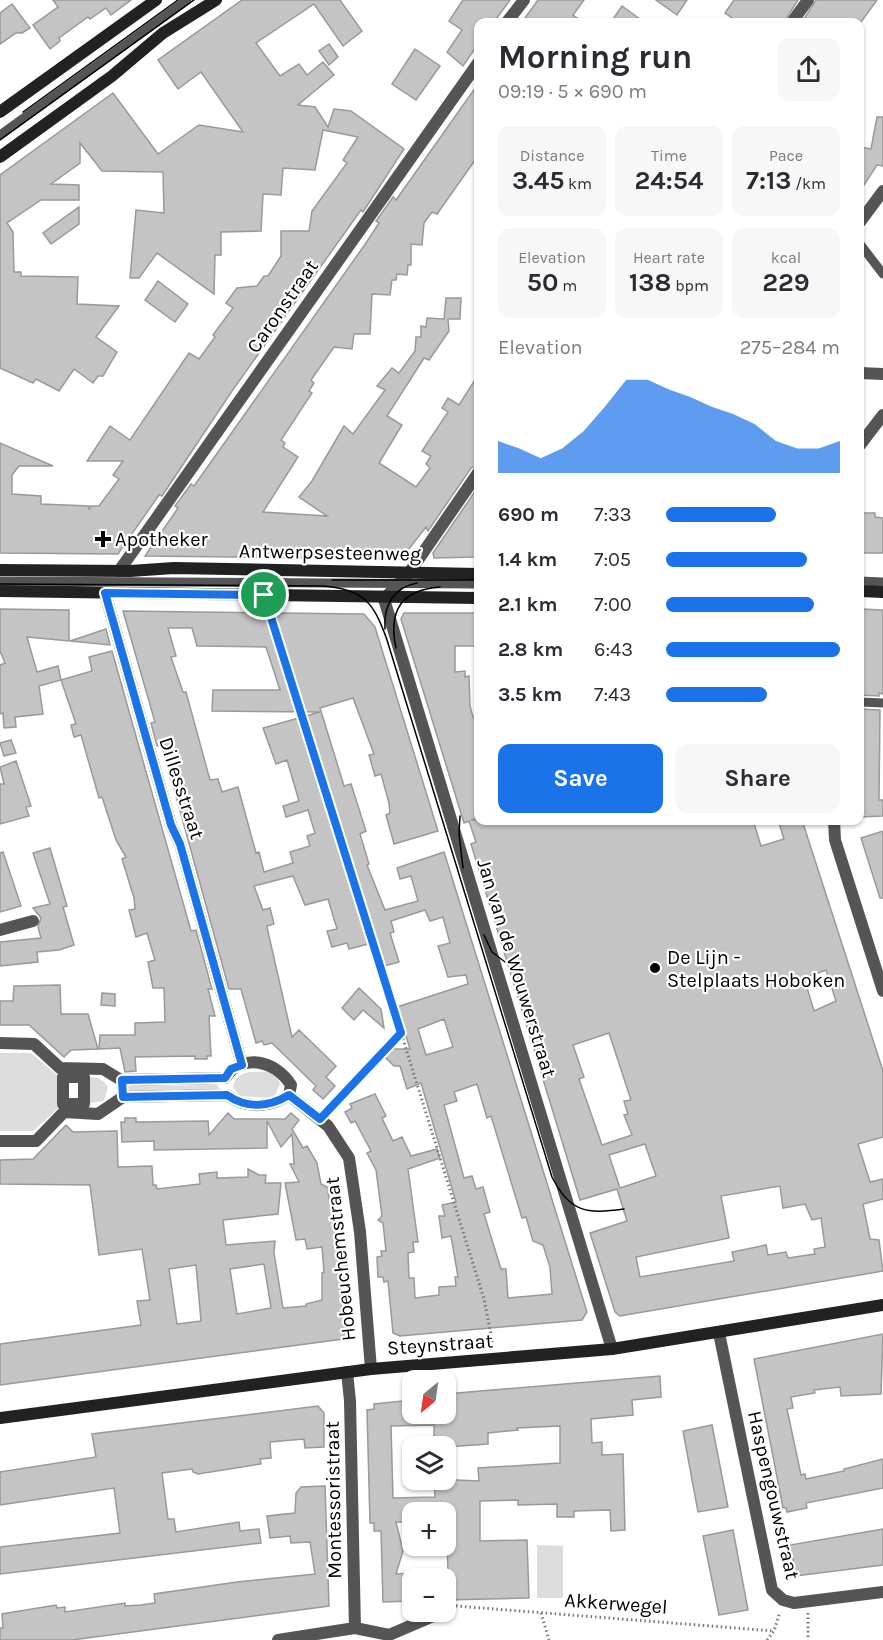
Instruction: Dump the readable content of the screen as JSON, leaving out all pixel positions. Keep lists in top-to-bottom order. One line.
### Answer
{"streets":{"street":["Caronstraat","Antwerpsesteenweg","Dillesstraat","Jan van de Wouwerstraat","Hobeuchemstraat","Steynstraat","Haspengouwstraat","Montessoristraat"],"path":["Akkerwegel"]},"crossings":[["Caronstraat","Antwerpsesteenweg"],["Dillesstraat","Hobeuchemstraat"],["Jan van de Wouwerstraat","Steynstraat"],["Hobeuchemstraat","Steynstraat"],["Steynstraat","Haspengouwstraat"],["Steynstraat","Montessoristraat"]],"places":{"health":["Apotheker"],"other":["De Lijn - Stelplaats Hoboken"]},"north":"bottom left","page":{"heading":["Morning run","09:19 · 5 × 690 m"],"stats":[["Distance","3.45 km"],["Time","24:54"],["Pace","7:13 /km"],["Elevation","50 m"],["Heart rate","138 bpm"],["kcal","229"]],"chart":["Elevation","275–284 m"],"list":[{"name":"690 m","note":"7:33"},{"name":"1.4 km","note":"7:05"},{"name":"2.1 km","note":"7:00"},{"name":"2.8 km","note":"6:43"},{"name":"3.5 km","note":"7:43"}],"buttons":["Save","Share"],"map_buttons":["+","−"]}}
